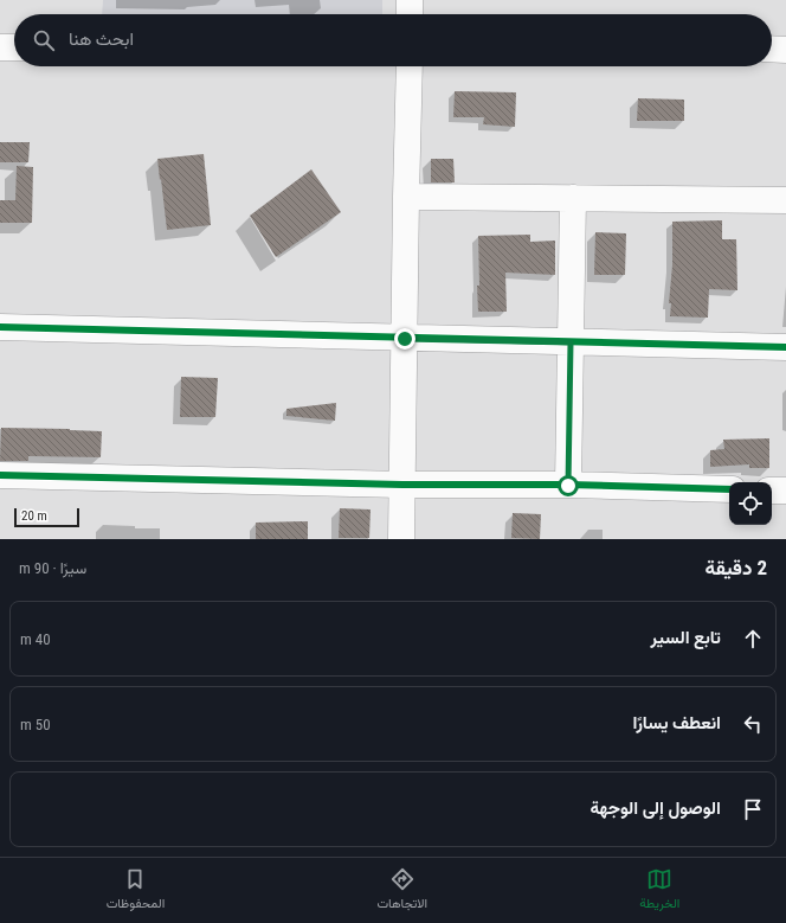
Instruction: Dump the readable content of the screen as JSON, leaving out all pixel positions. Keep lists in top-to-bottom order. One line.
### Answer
{"scale_bar":"20 m","page":{"search":"ابحث هنا","scale":"20 m","heading":["2 دقيقة","سيرًا · 90 m"],"list":[["تابع السير","40 m"],["انعطف يسارًا","50 m"],"الوصول إلى الوجهة"],"nav":["الخريطة","الاتجاهات","المحفوظات"]}}
